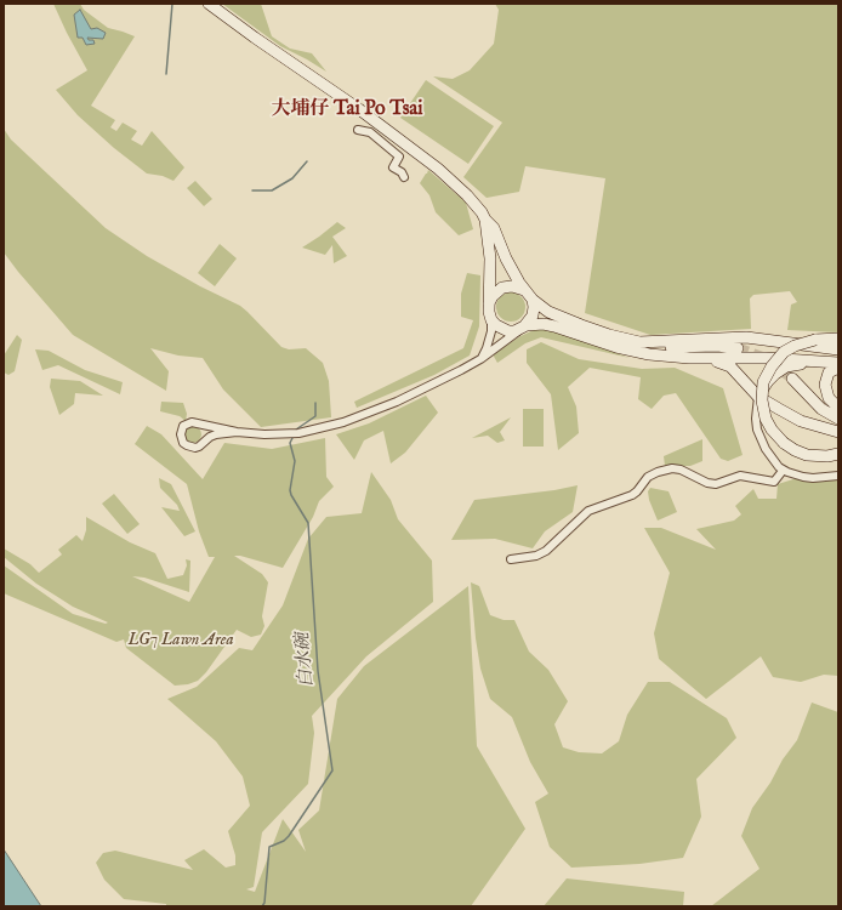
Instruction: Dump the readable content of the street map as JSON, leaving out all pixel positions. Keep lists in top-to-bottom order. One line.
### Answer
{"districts":["大埔仔 Tai Po Tsai"],"water":["白水碗"],"parks":["LG7 Lawn Area"]}
